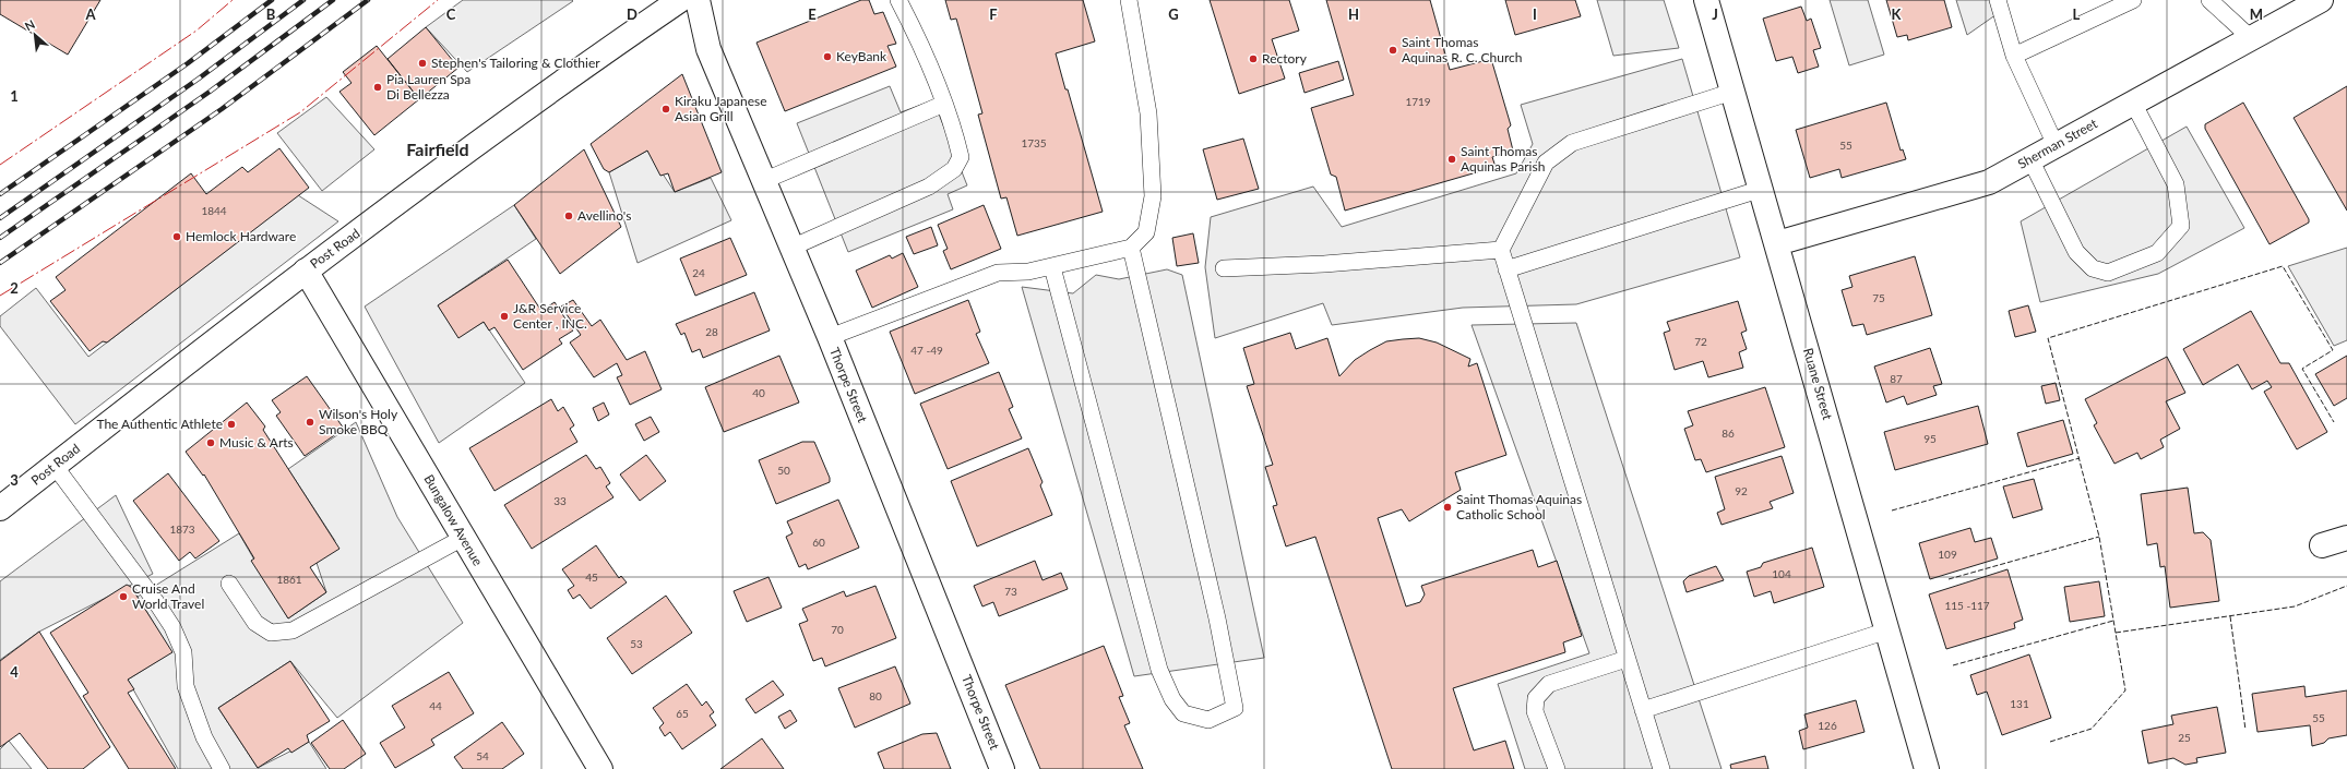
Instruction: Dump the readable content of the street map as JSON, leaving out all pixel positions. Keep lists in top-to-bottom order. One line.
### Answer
{"streets":{"street":["Sherman Street","Post Road","Ruane Street","Thorpe Street","Bungalow Avenue"]},"crossings":[["Sherman Street","Ruane Street"],["Post Road","Bungalow Avenue"]],"districts":["Fairfield"],"places":["Saint Thomas Aquinas R. C. Church","KeyBank","Rectory","Stephen's Tailoring & Clothier","Pia Lauren Spa Di Bellezza","Kiraku Japanese Asian Grill","Saint Thomas Aquinas Parish","Avellino's","Hemlock Hardware","J&R Service Center , INC.","Wilson's Holy Smoke BBQ","The Authentic Athlete","Music & Arts","Saint Thomas Aquinas Catholic School","Cruise And World Travel"],"house_numbers":["1719","1735","55","1844","24","75","28","72","47 -49","87","40","86","95","50","92","33","1873","60","109","104","45","1861","73","115 -117","70","53","80","131","44","65","55","126","25","54"],"north":"top left","grid":{"columns":["A","B","C","D","E","F","G","H","I","J","K","L","M"],"rows":["1","2","3","4"]}}
